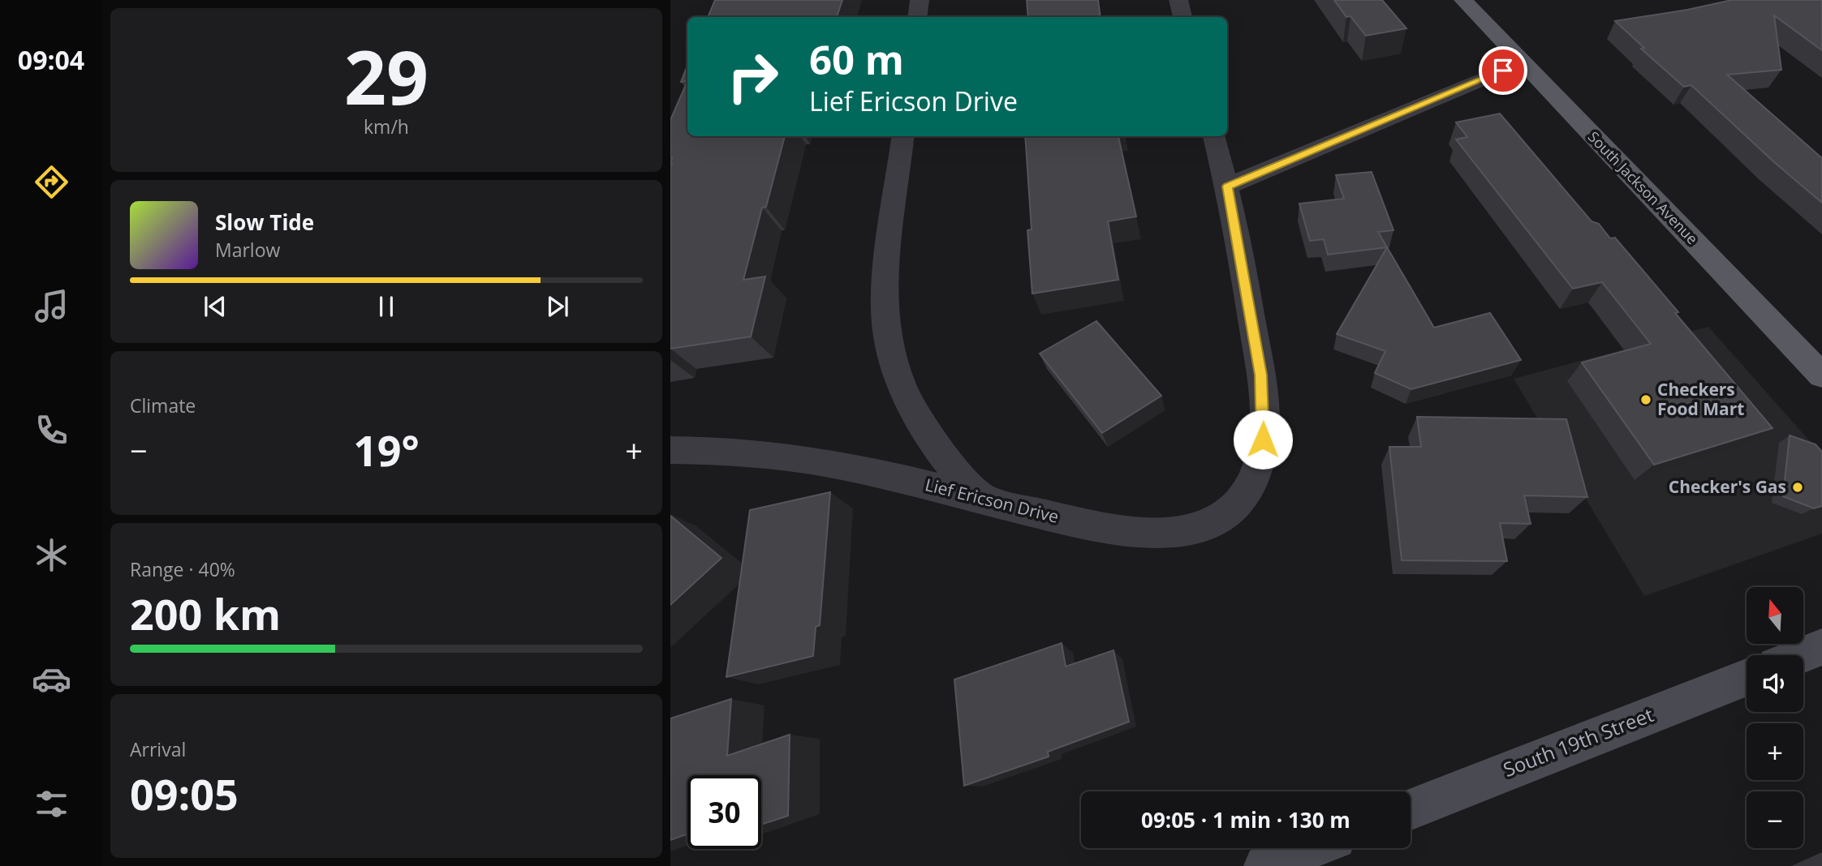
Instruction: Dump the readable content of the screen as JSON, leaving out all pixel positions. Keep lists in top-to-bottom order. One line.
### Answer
{"streets":{"main road":["South Jackson Avenue"],"street":["Lief Ericson Drive","South 19th Street"]},"places":["Checkers Food Mart","Checker's Gas"],"north":"top","page":{"tabs":"09:04","tile":[["29","km/h"],"Climate",["Range · 40%","200 km"],["Arrival","09:05"]],"turn":["60 m","Lief Ericson Drive"],"song":["Slow Tide","Marlow"],"heat":["−","19°","+"],"map_buttons":["+","−"],"limit":"30","trip":"09:05 · 1 min · 130 m"}}
